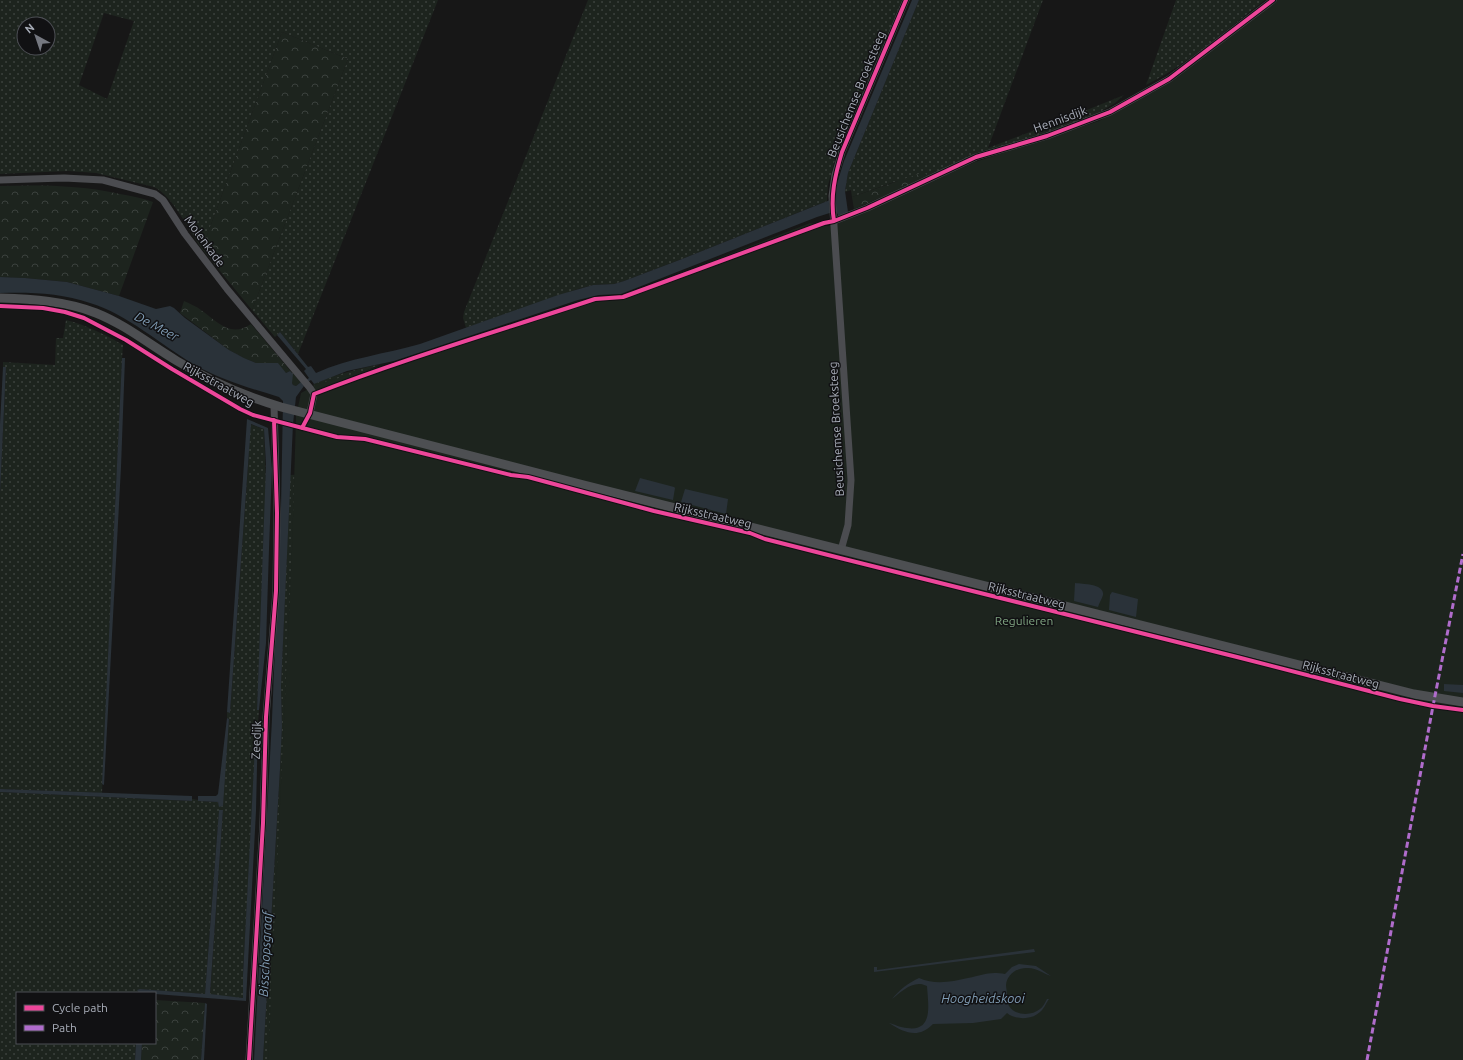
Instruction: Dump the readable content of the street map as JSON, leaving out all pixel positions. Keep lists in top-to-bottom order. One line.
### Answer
{"streets":{"main road":["Rijksstraatweg"],"street":["Beusichemse Broeksteeg","Hennisdijk","Molenkade","Zeedijk"]},"crossings":[["Beusichemse Broeksteeg","Hennisdijk"],["Beusichemse Broeksteeg","Rijksstraatweg"],["Molenkade","Rijksstraatweg"],["Rijksstraatweg","Zeedijk"]],"water":["De Meer","Bisschopsgraaf","Hoogheidskooi"],"parks":["Regulieren"],"legend":["Cycle path","Path"],"north":"top left"}
